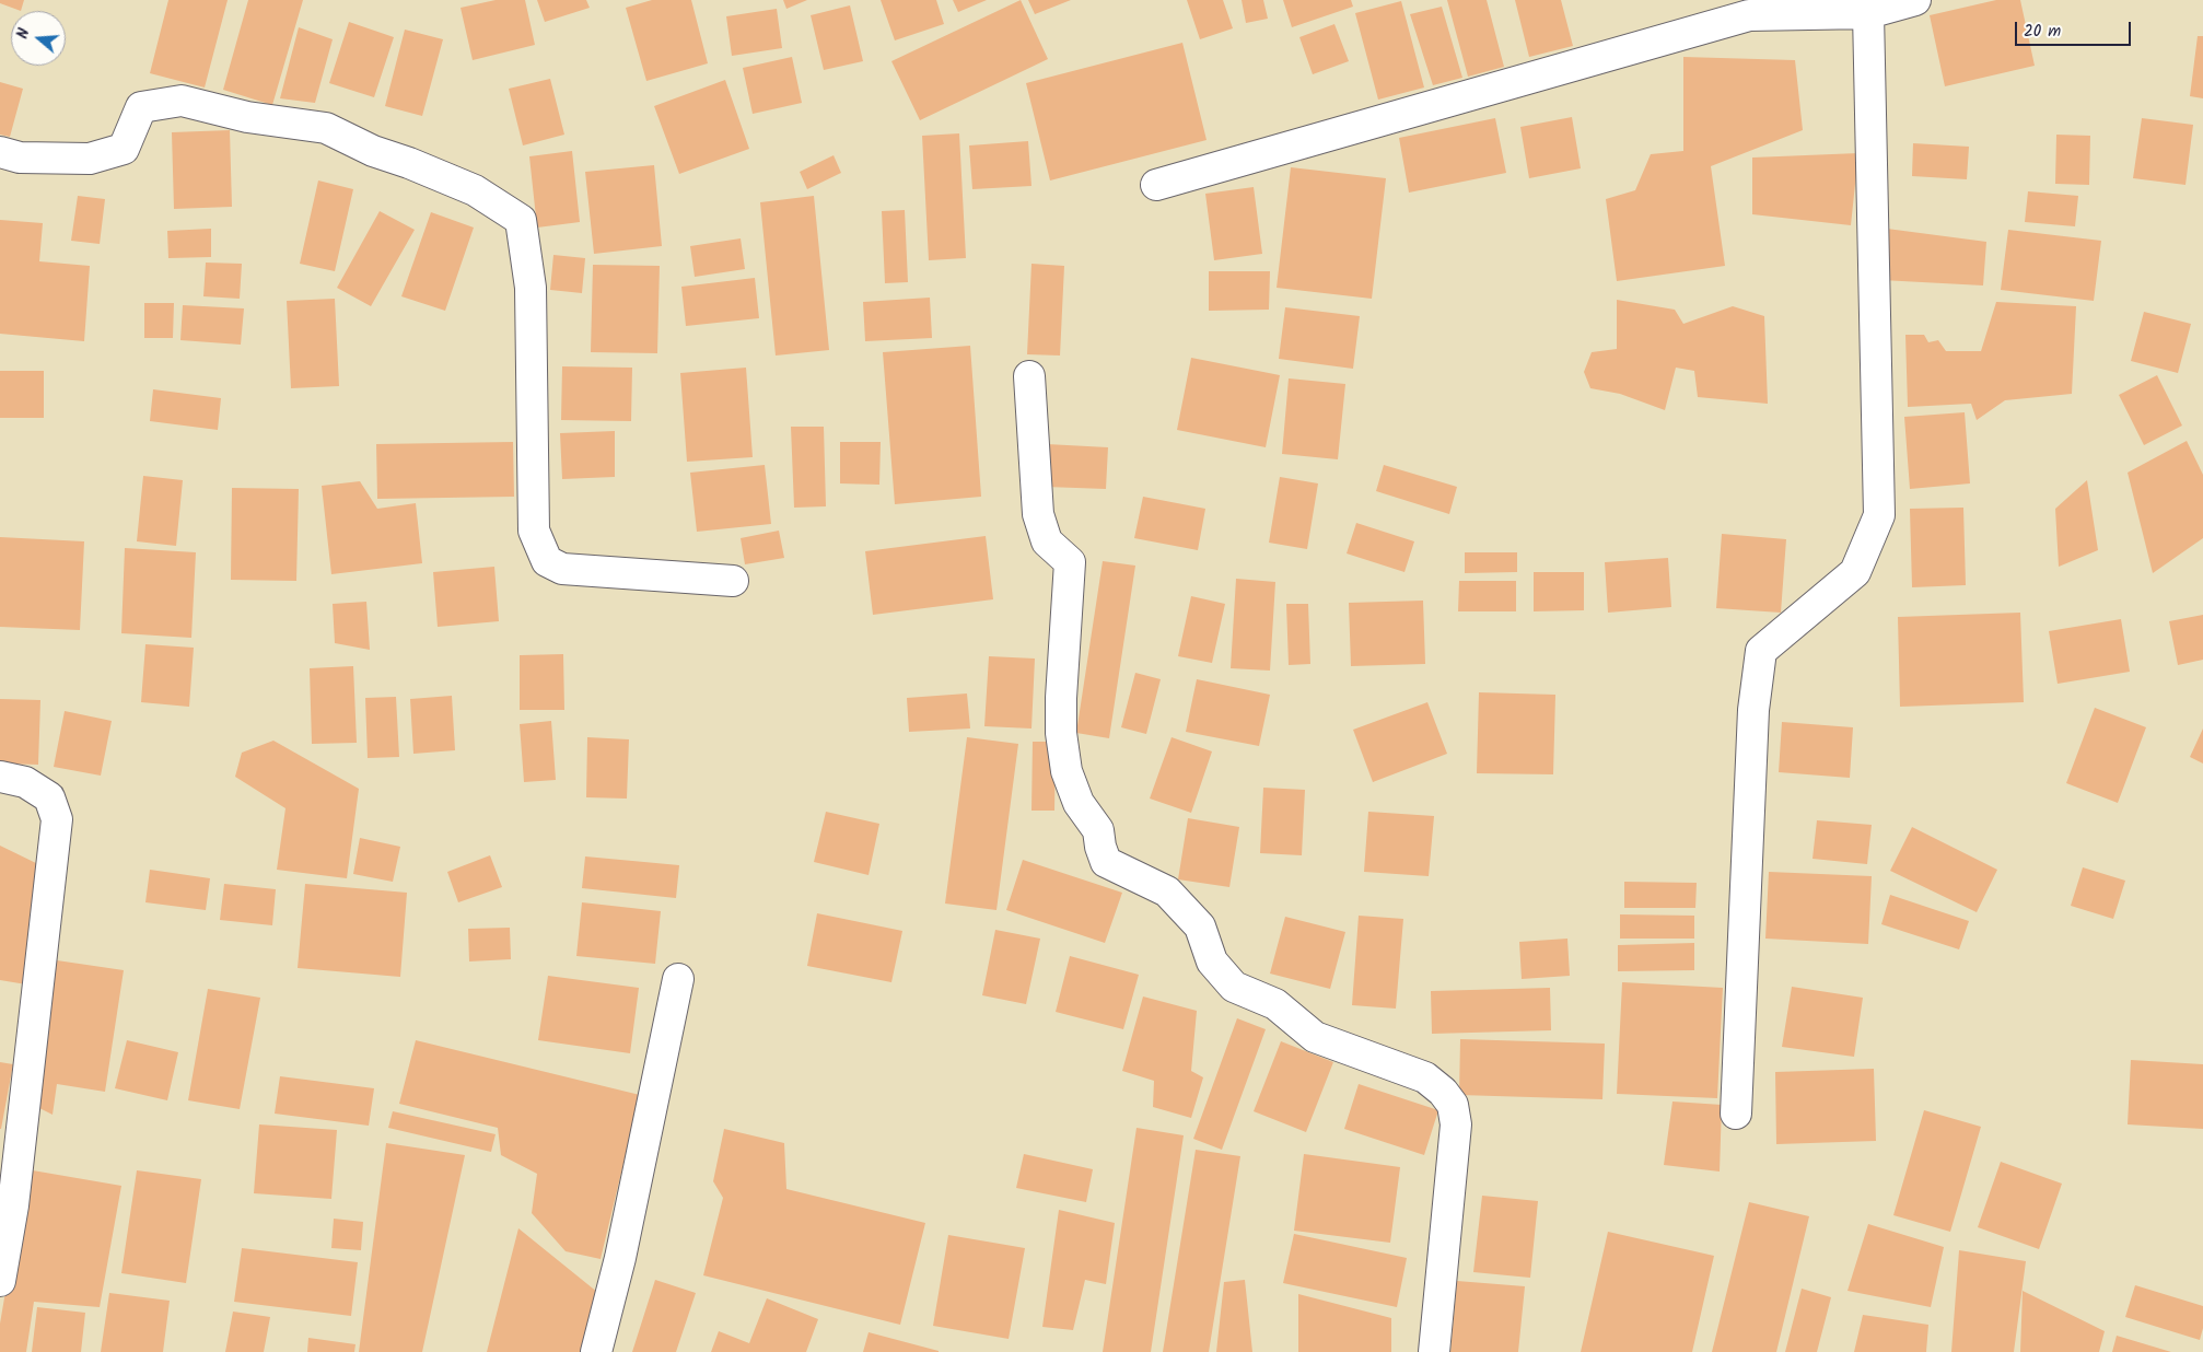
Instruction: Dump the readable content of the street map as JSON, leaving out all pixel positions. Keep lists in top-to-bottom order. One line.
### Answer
{"scale_bar":"20 m","north":"left"}
